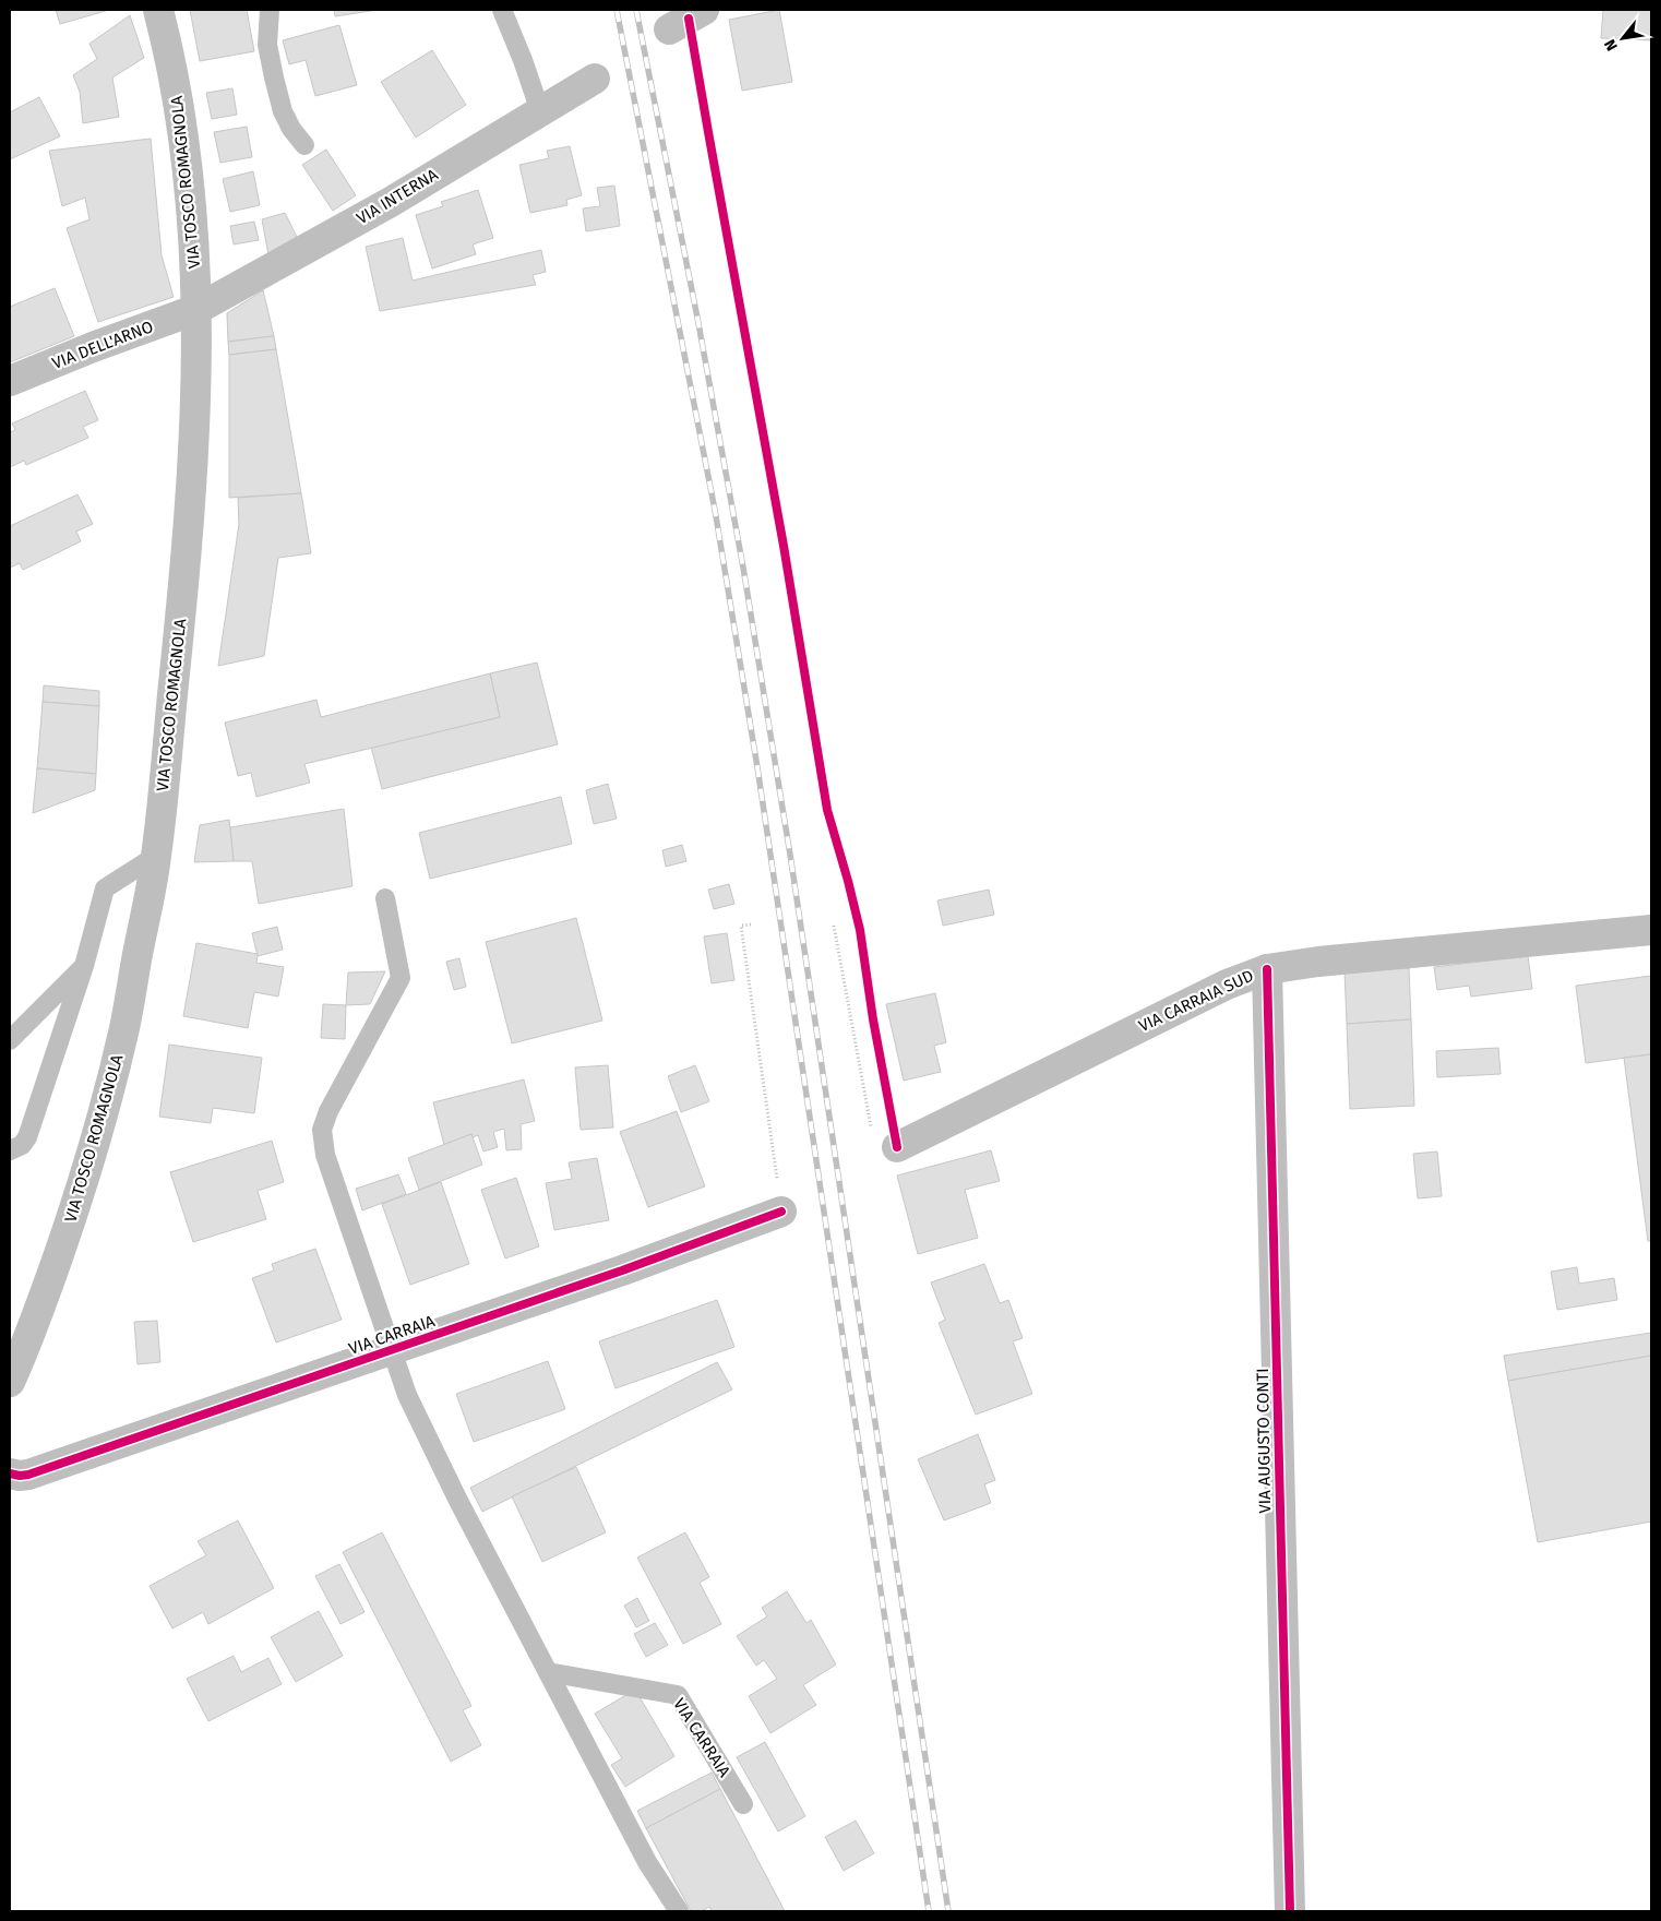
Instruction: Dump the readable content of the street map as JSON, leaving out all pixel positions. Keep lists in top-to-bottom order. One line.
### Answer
{"streets":{"street":["VIA TOSCO ROMAGNOLA","VIA INTERNA","VIA DELL'ARNO","VIA CARRAIA SUD","VIA CARRAIA","VIA AUGUSTO CONTI"]},"crossings":[["VIA TOSCO ROMAGNOLA","VIA INTERNA"],["VIA TOSCO ROMAGNOLA","VIA DELL'ARNO"],["VIA INTERNA","VIA DELL'ARNO"],["VIA CARRAIA SUD","VIA AUGUSTO CONTI"]],"north":"bottom left"}
